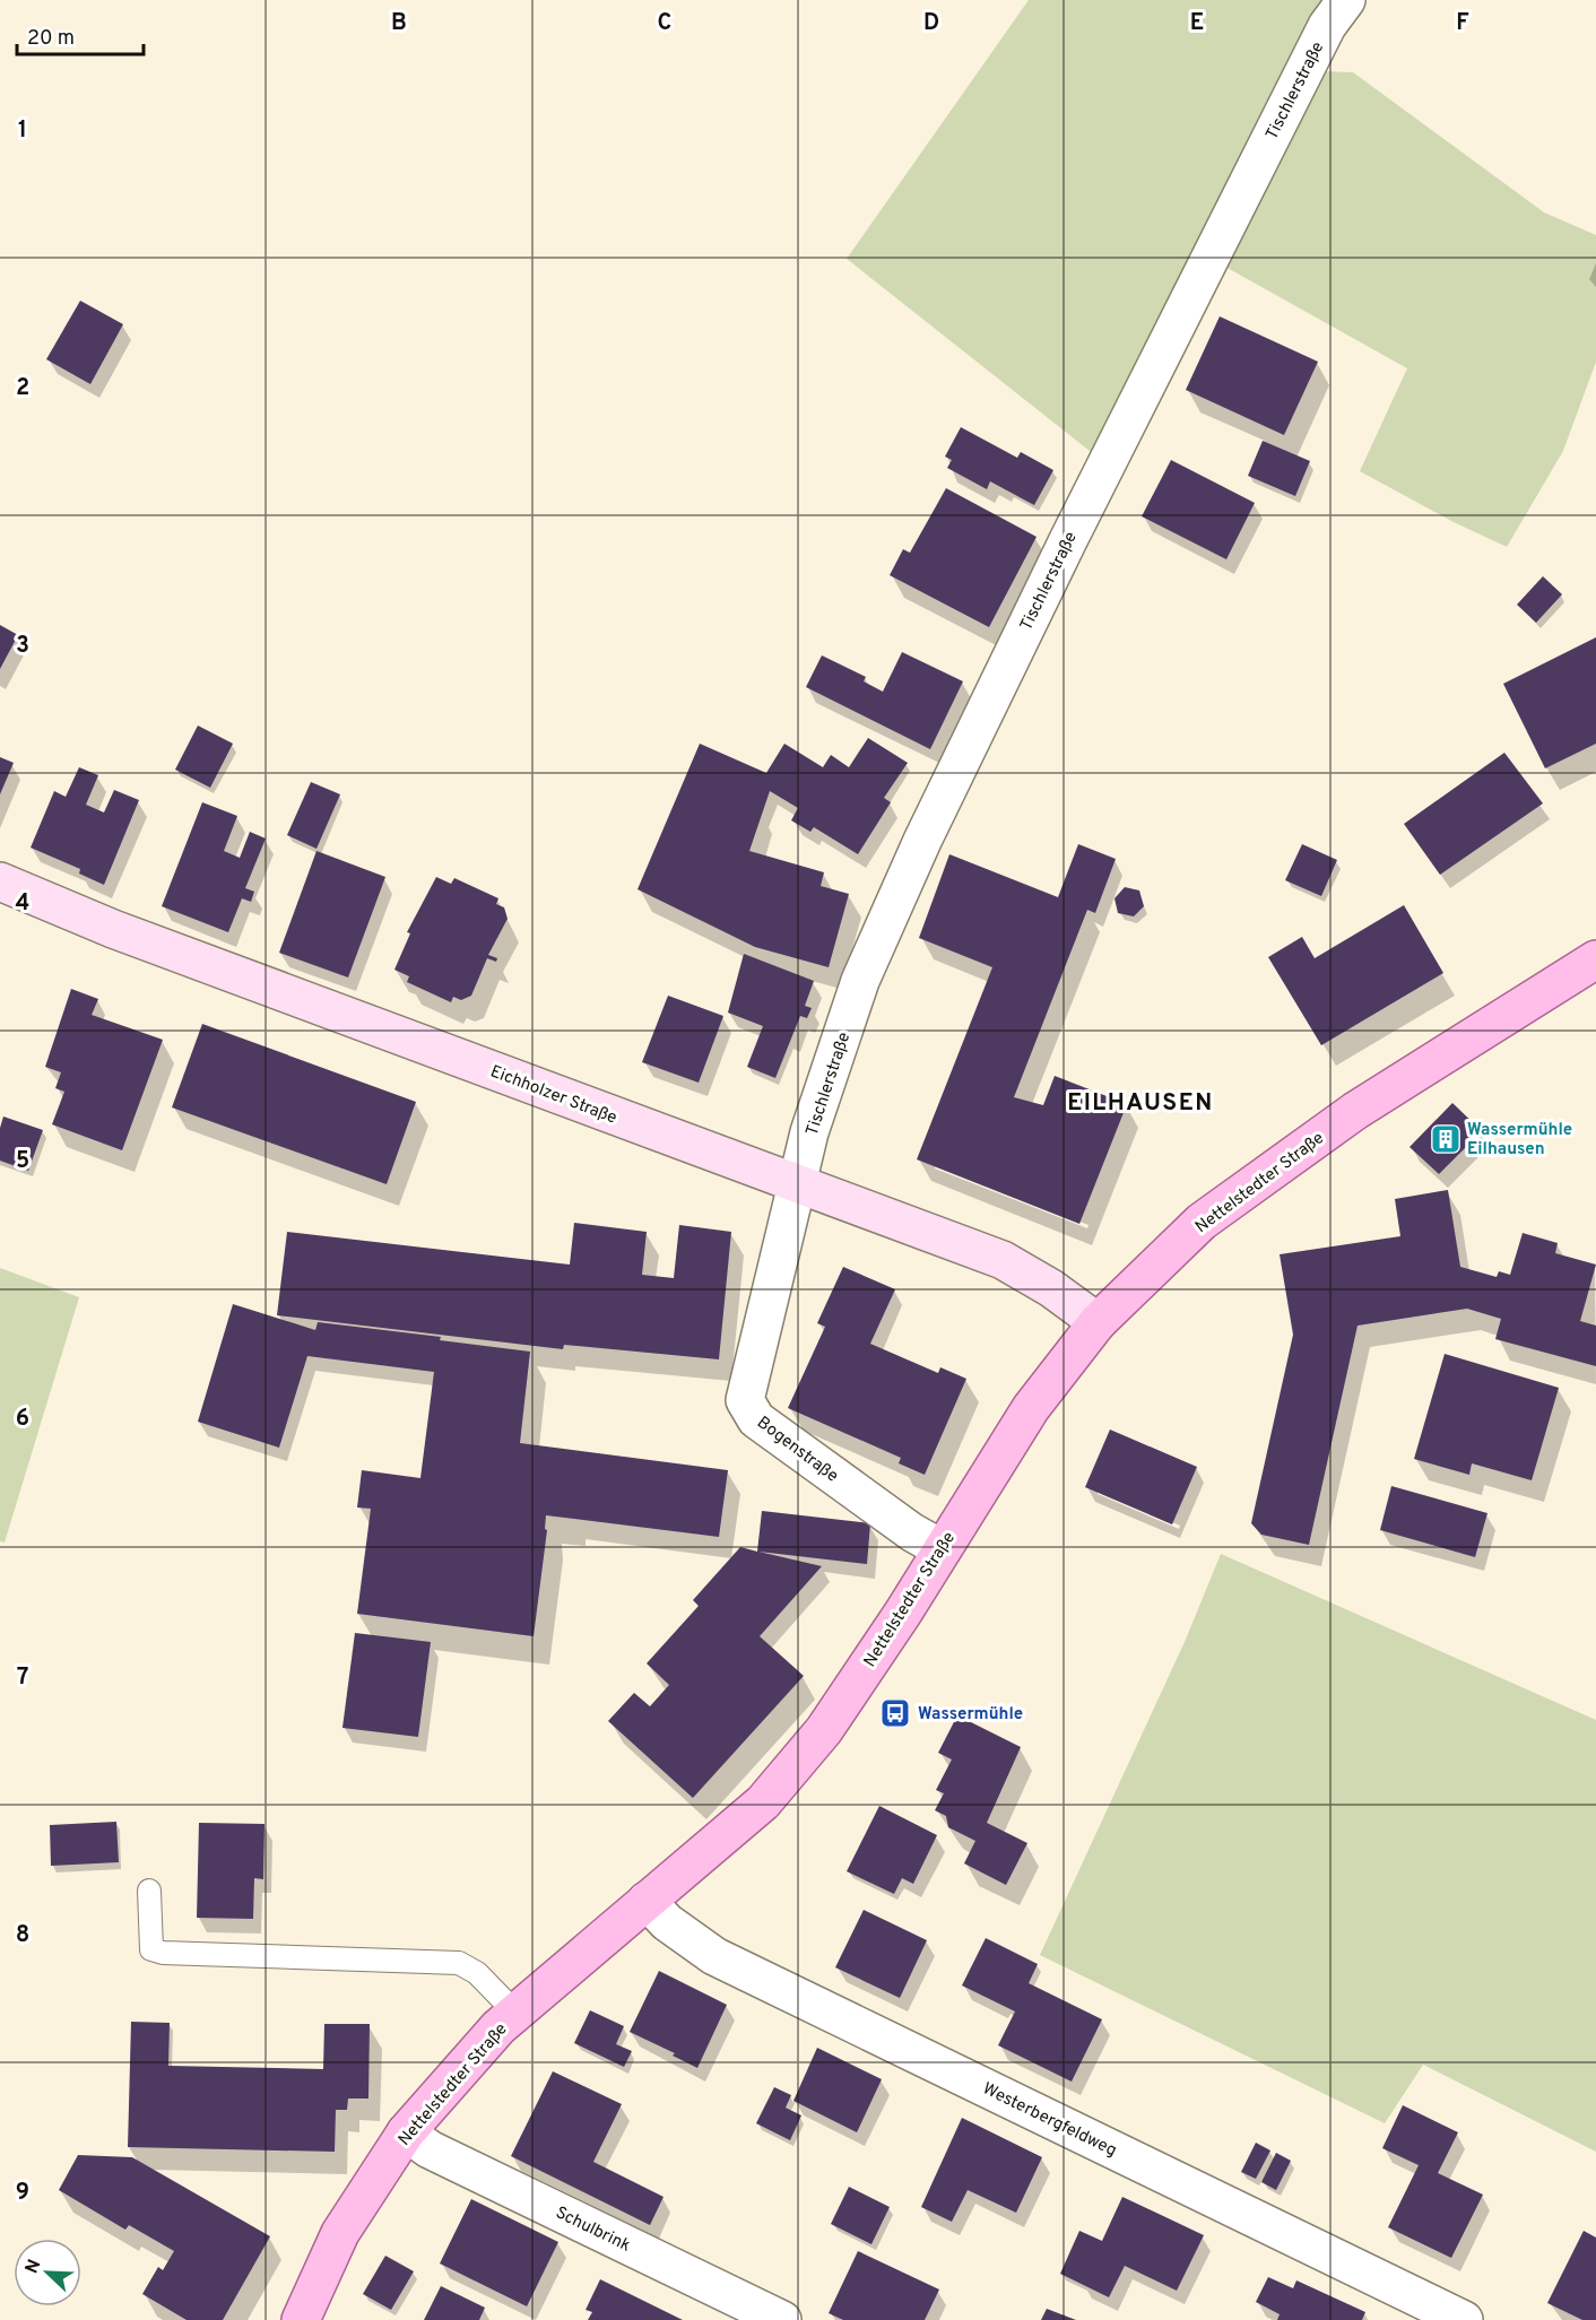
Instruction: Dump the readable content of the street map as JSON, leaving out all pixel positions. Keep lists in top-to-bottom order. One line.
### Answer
{"streets":{"main road":["Nettelstedter Straße"],"street":["Tischlerstraße","Eichholzer Straße","Bogenstraße","Westerbergfeldweg","Schulbrink"]},"crossings":[["Tischlerstraße","Eichholzer Straße"],["Tischlerstraße","Bogenstraße"],["Eichholzer Straße","Nettelstedter Straße"],["Eichholzer Straße","Bogenstraße"],["Nettelstedter Straße","Bogenstraße"],["Nettelstedter Straße","Westerbergfeldweg"],["Nettelstedter Straße","Schulbrink"]],"districts":["EILHAUSEN"],"places":{"building":["Wassermühle Eilhausen"],"bus stop":["Wassermühle"]},"scale_bar":"20 m","north":"top left","grid":{"columns":["B","C","D","E","F"],"rows":["1","2","3","4","5","6","7","8","9"]}}
